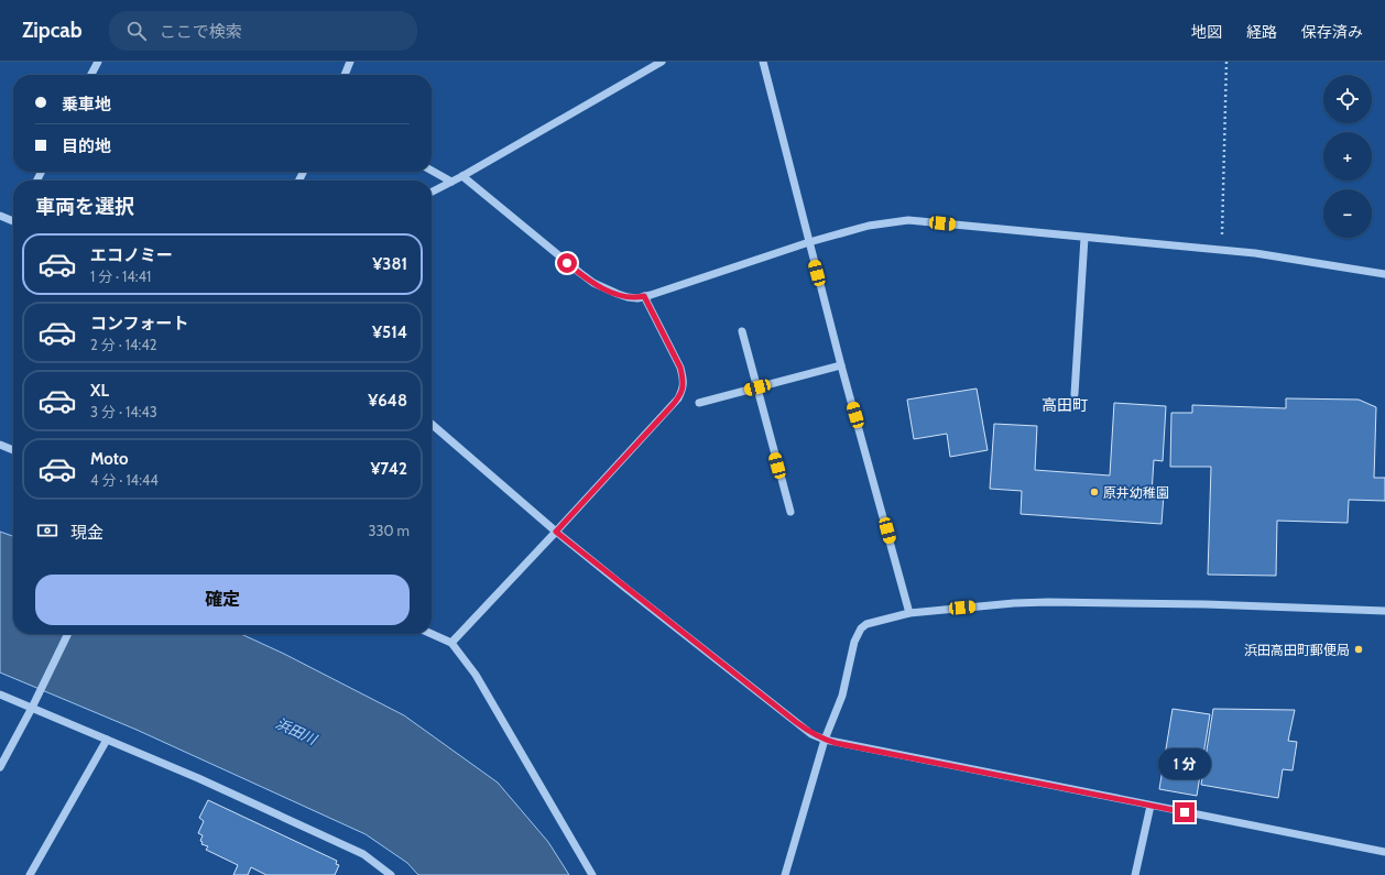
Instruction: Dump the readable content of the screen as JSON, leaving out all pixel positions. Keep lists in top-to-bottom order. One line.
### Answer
{"districts":["高田町"],"water":["浜田川"],"places":["原井幼稚園","浜田高田町郵便局"],"page":{"header":"Zipcab","search":"ここで検索","nav":["地図","経路","保存済み"],"map_buttons":["+","−"],"banner":["乗車地","目的地"],"heading":"車両を選択","list":[{"name":"エコノミー","note":"1 分 · 14:41","value":"¥381"},{"name":"コンフォート","note":"2 分 · 14:42","value":"¥514"},{"name":"XL","note":"3 分 · 14:43","value":"¥648"},{"name":"Moto","note":"4 分 · 14:44","value":"¥742"}],"pay":["現金","330 m"],"buttons":"確定","bubble":"1 分"}}
